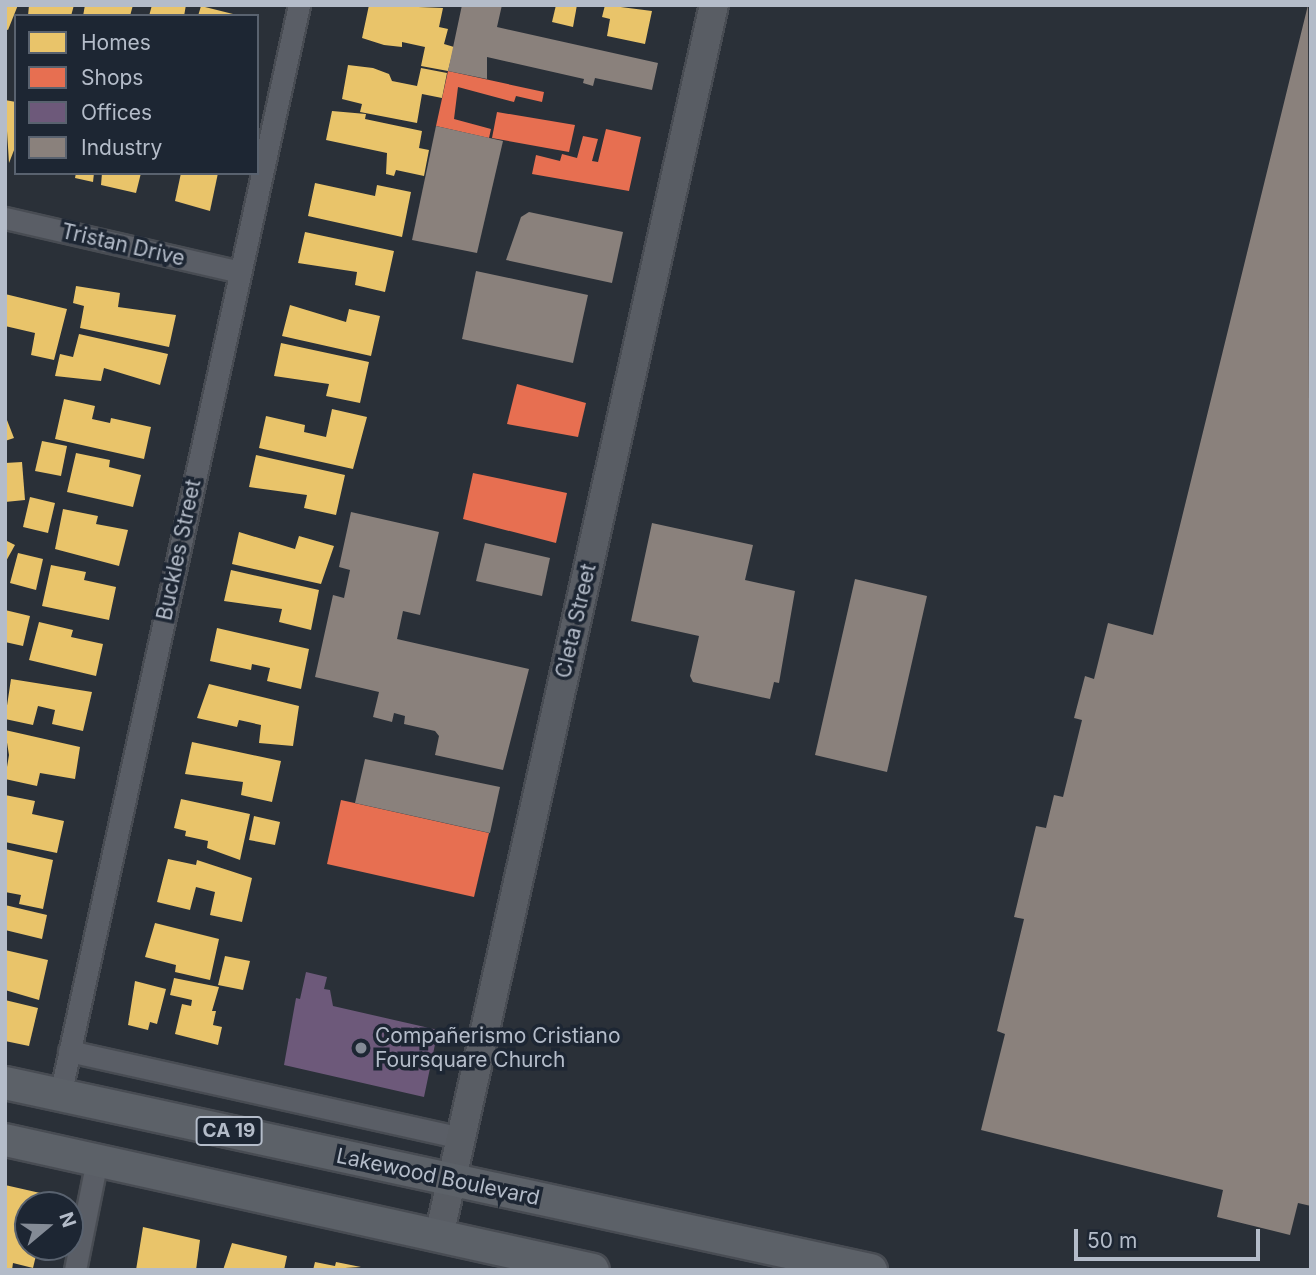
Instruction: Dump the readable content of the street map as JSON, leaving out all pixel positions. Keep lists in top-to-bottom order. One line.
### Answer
{"streets":{"main road":["CA 19","Lakewood Boulevard"],"street":["Tristan Drive","Buckles Street","Cleta Street"]},"crossings":[["Tristan Drive","Buckles Street"],["Buckles Street","Lakewood Boulevard"],["Cleta Street","Lakewood Boulevard"]],"places":["Compañerismo Cristiano Foursquare Church"],"legend":["Homes","Shops","Offices","Industry"],"scale_bar":"50 m","north":"right"}
